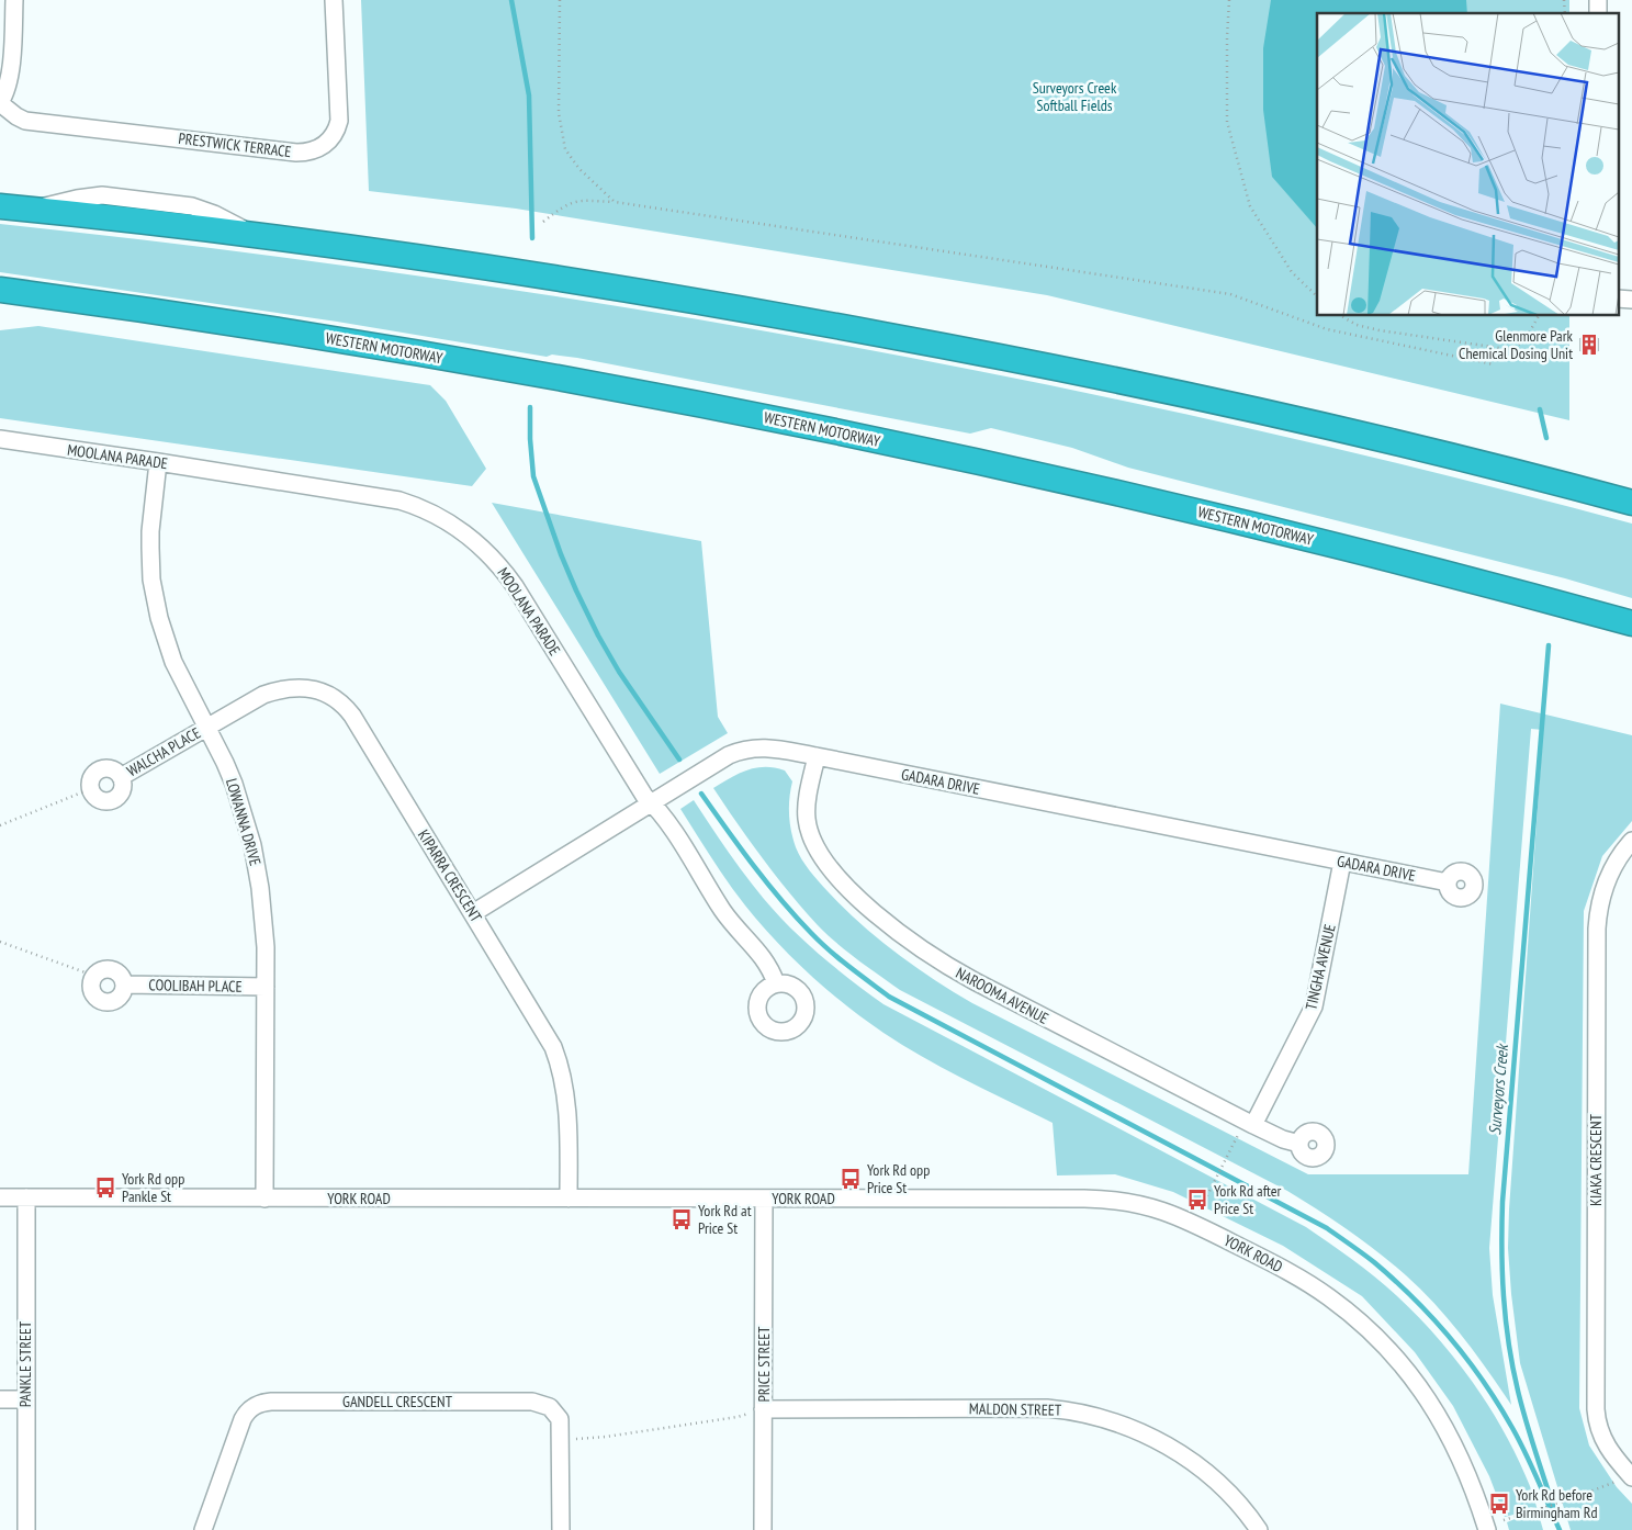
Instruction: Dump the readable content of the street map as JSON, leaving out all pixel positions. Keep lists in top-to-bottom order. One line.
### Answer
{"streets":{"highway":["WESTERN MOTORWAY"],"street":["PRESTWICK TERRACE","MOOLANA PARADE","WALCHA PLACE","GADARA DRIVE","LOWANNA DRIVE","KIPARRA CRESCENT","TINGHA AVENUE","COOLIBAH PLACE","NAROOMA AVENUE","KIAKA CRESCENT","YORK ROAD","PANKLE STREET","PRICE STREET","GANDELL CRESCENT","MALDON STREET"]},"crossings":[["MOOLANA PARADE","GADARA DRIVE"],["MOOLANA PARADE","LOWANNA DRIVE"],["WALCHA PLACE","LOWANNA DRIVE"],["WALCHA PLACE","KIPARRA CRESCENT"],["GADARA DRIVE","KIPARRA CRESCENT"],["GADARA DRIVE","TINGHA AVENUE"],["GADARA DRIVE","NAROOMA AVENUE"],["LOWANNA DRIVE","KIPARRA CRESCENT"],["LOWANNA DRIVE","COOLIBAH PLACE"],["LOWANNA DRIVE","YORK ROAD"],["KIPARRA CRESCENT","YORK ROAD"],["TINGHA AVENUE","NAROOMA AVENUE"],["YORK ROAD","PANKLE STREET"],["YORK ROAD","PRICE STREET"],["PRICE STREET","MALDON STREET"]],"water":["Surveyors Creek"],"parks":["Surveyors Creek Softball Fields"],"places":{"building":["Glenmore Park Chemical Dosing Unit"],"bus stop":["York Rd opp Price St","York Rd opp Pankle St","York Rd after Price St","York Rd at Price St","York Rd before Birmingham Rd"]}}
